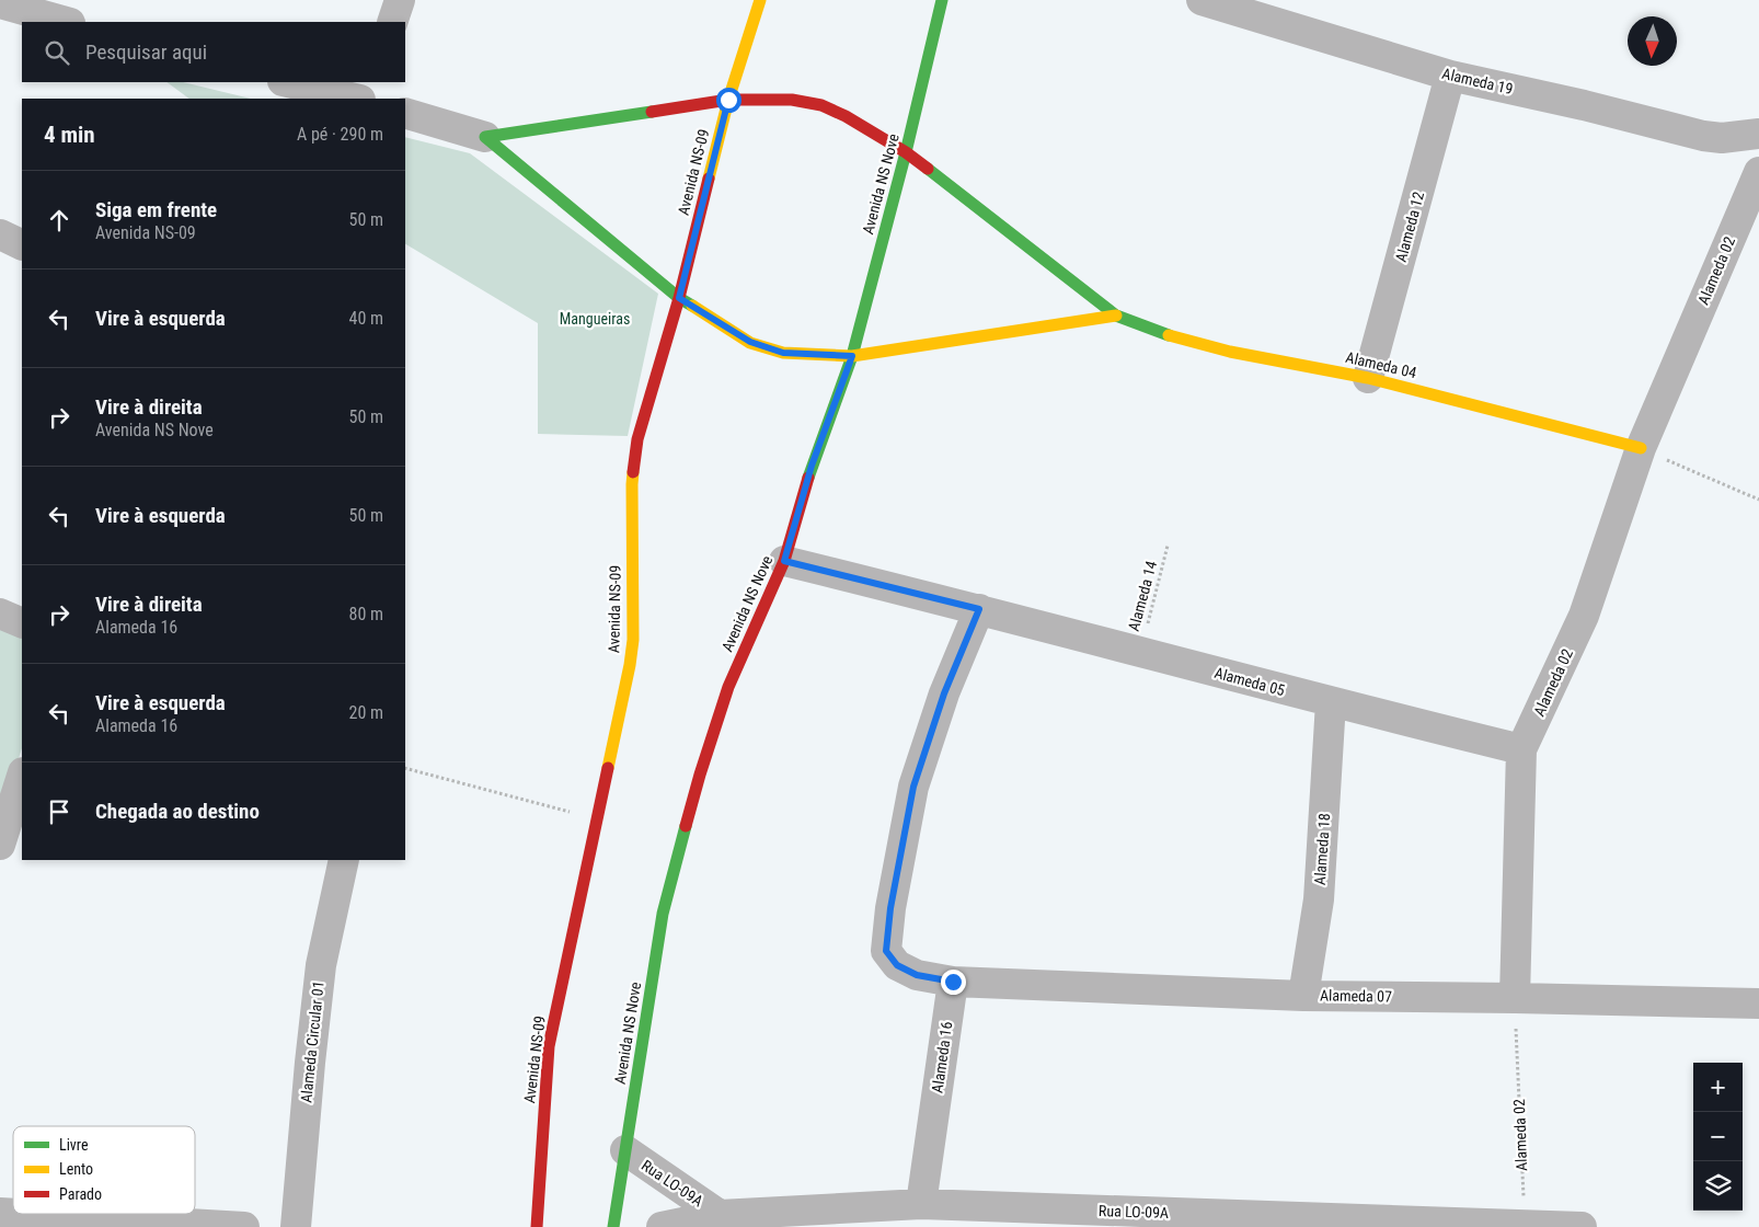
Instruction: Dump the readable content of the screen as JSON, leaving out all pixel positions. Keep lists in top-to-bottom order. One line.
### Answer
{"streets":{"street":["Alameda 19","Avenida NS-09","Avenida NS Nove","Alameda 12","Alameda 02","Alameda 04","Alameda 05","Alameda 18","Alameda 07","Alameda Circular 01","Alameda 16","Rua LO-09A"],"path":["Alameda 14"]},"crossings":[["Alameda 19","Alameda 12"],["Avenida NS Nove","Alameda 05"],["Avenida NS Nove","Rua LO-09A"],["Alameda 12","Alameda 04"],["Alameda 02","Alameda 04"],["Alameda 02","Alameda 05"],["Alameda 02","Alameda 07"],["Alameda 02","Rua LO-09A"],["Alameda 14","Alameda 05"],["Alameda 05","Alameda 18"],["Alameda 18","Alameda 07"],["Alameda 07","Alameda 16"],["Alameda 16","Rua LO-09A"]],"parks":["Mangueiras"],"legend":["Livre","Lento","Parado"],"north":"bottom","page":{"search":"Pesquisar aqui","heading":["4 min","A pé · 290 m"],"list":[["Siga em frente","Avenida NS-09","50 m"],["Vire à esquerda","40 m"],["Vire à direita","Avenida NS Nove","50 m"],["Vire à esquerda","50 m"],["Vire à direita","Alameda 16","80 m"],["Vire à esquerda","Alameda 16","20 m"],"Chegada ao destino"],"map_buttons":["+","−"]}}
